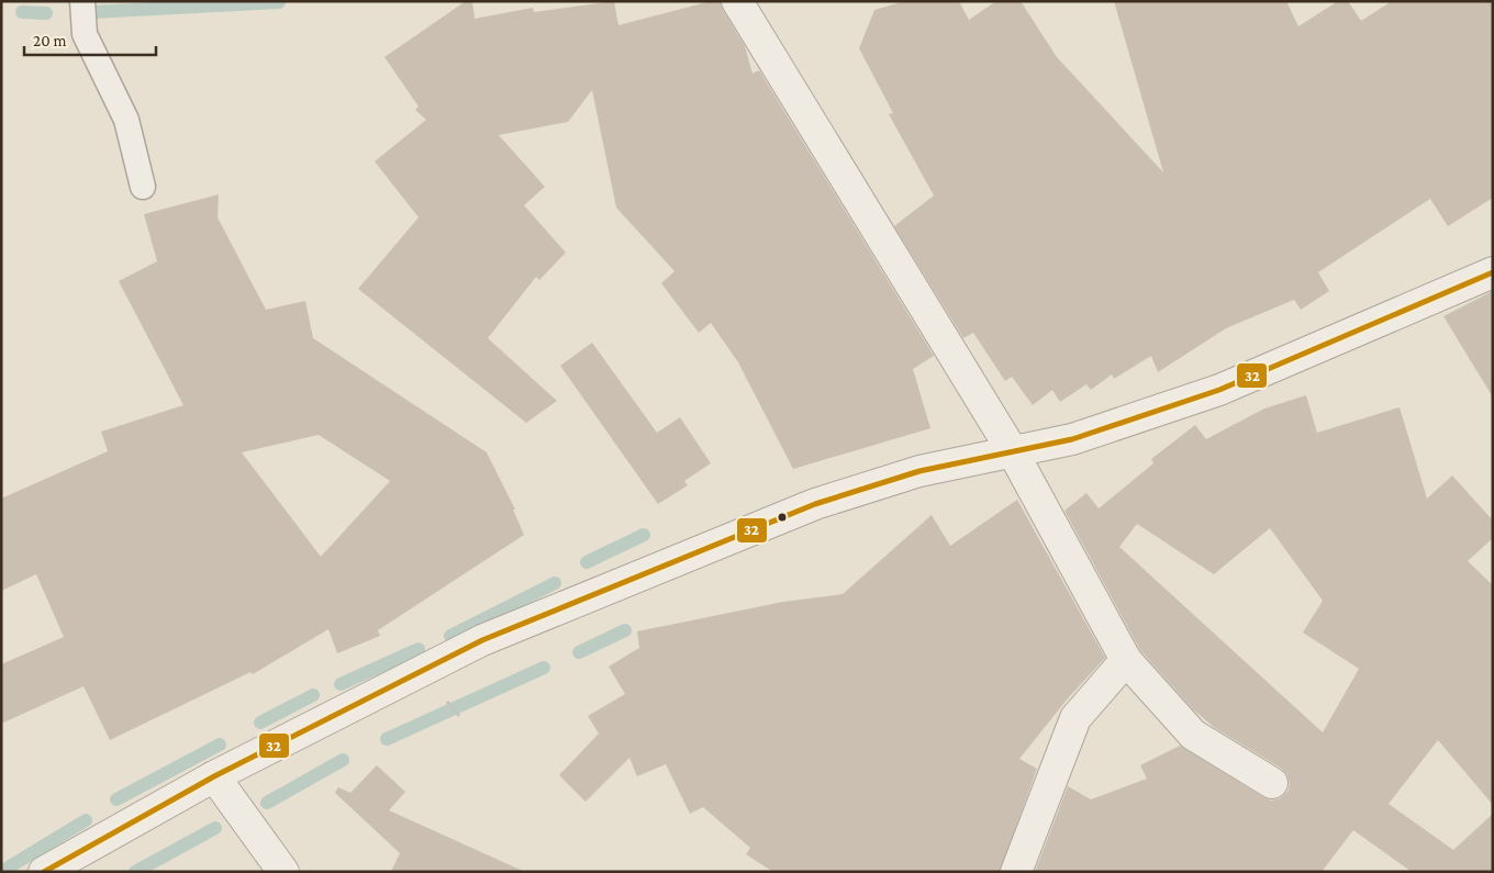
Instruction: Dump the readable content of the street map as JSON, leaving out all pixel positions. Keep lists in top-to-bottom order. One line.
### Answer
{"lines":["transit line 32"],"scale_bar":"20 m"}
